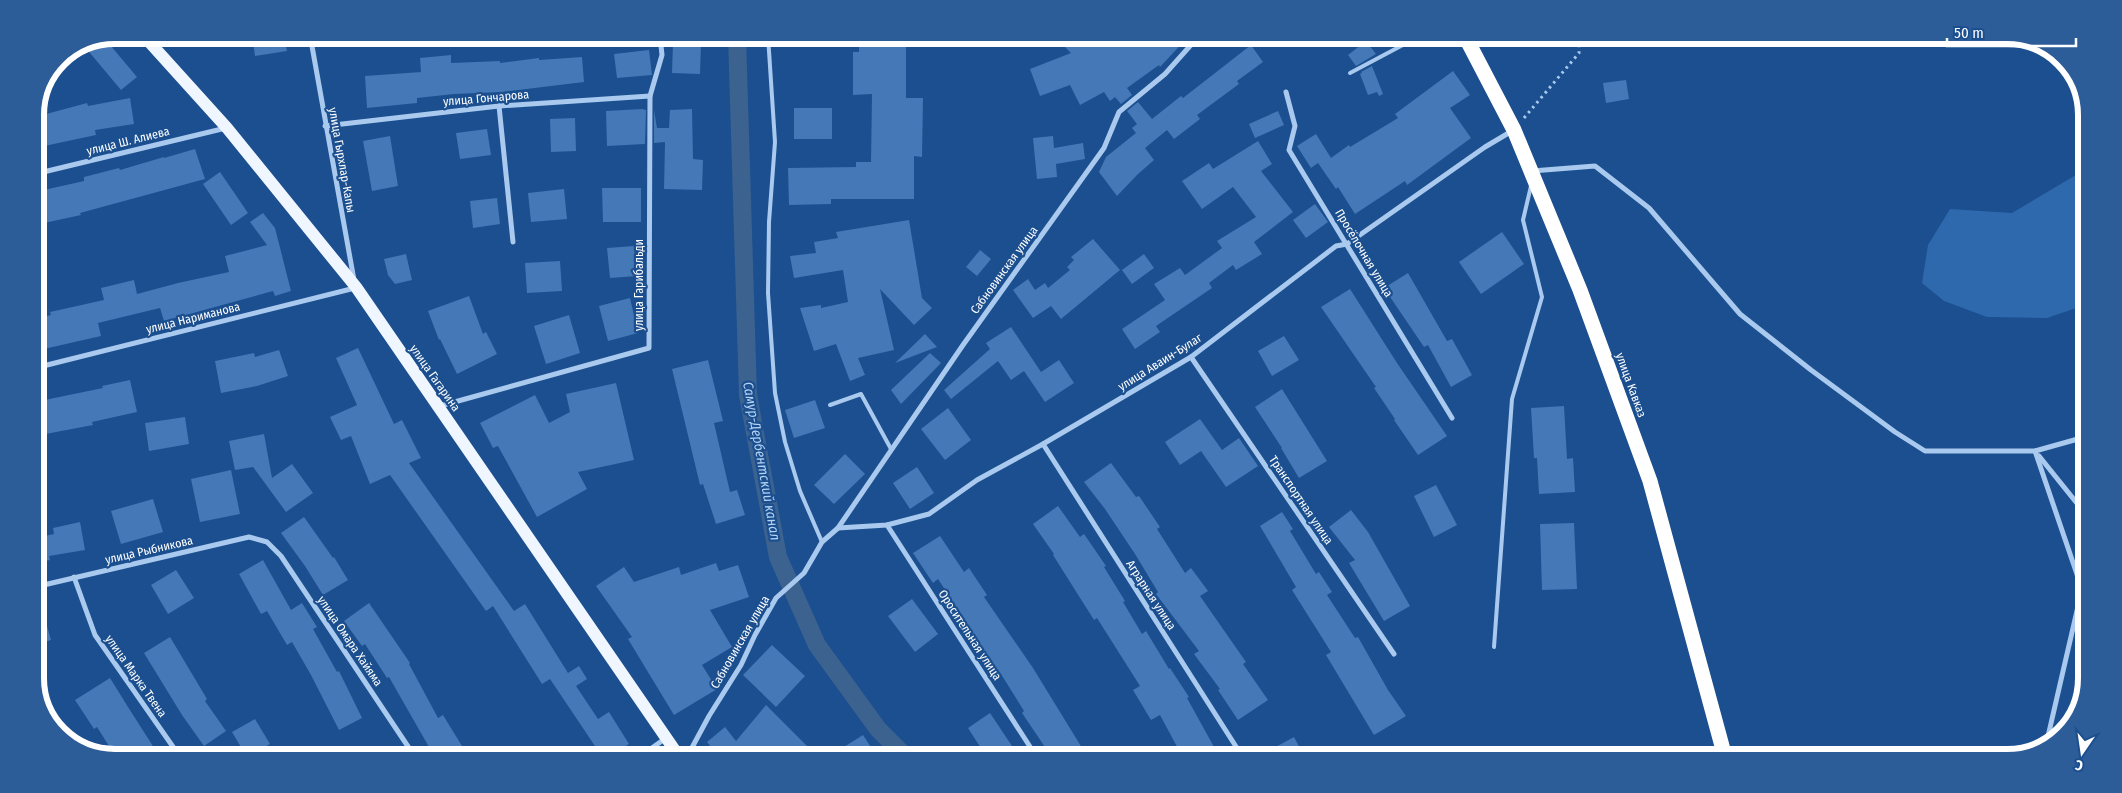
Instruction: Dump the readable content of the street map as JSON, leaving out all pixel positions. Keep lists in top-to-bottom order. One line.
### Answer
{"streets":{"highway":["улица Кавказ"],"main road":["улица Гагарина"],"street":["улица Гончарова","улица Ш. Алиева","улица Гырхлар-Капы","Просёлочная улица","Сабновинская улица","улица Гарибальди","улица Нариманова","улица Аваин-Булаг","Транспортная улица","улица Рыбникова","Аграрная улица","Оросительная улица","улица Омара Хайяма","улица Марка Твена"]},"crossings":[["улица Гончарова","улица Гырхлар-Капы"],["улица Гончарова","улица Гарибальди"],["улица Ш. Алиева","улица Гагарина"],["улица Гырхлар-Капы","улица Нариманова"],["улица Гырхлар-Капы","улица Гагарина"],["Просёлочная улица","улица Аваин-Булаг"],["Сабновинская улица","улица Аваин-Булаг"],["улица Гарибальди","улица Гагарина"],["улица Нариманова","улица Гагарина"],["улица Аваин-Булаг","улица Кавказ"],["улица Аваин-Булаг","Транспортная улица"],["улица Аваин-Булаг","Аграрная улица"],["улица Аваин-Булаг","Оросительная улица"],["улица Рыбникова","улица Омара Хайяма"],["улица Рыбникова","улица Марка Твена"]],"water":["Самур-Дербентский канал"],"scale_bar":"50 m","north":"bottom"}
